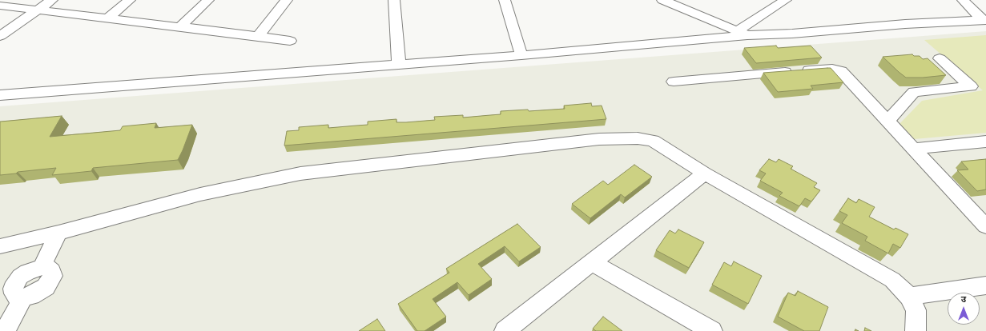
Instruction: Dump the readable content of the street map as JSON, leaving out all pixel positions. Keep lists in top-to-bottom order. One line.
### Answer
{"north":"top"}
